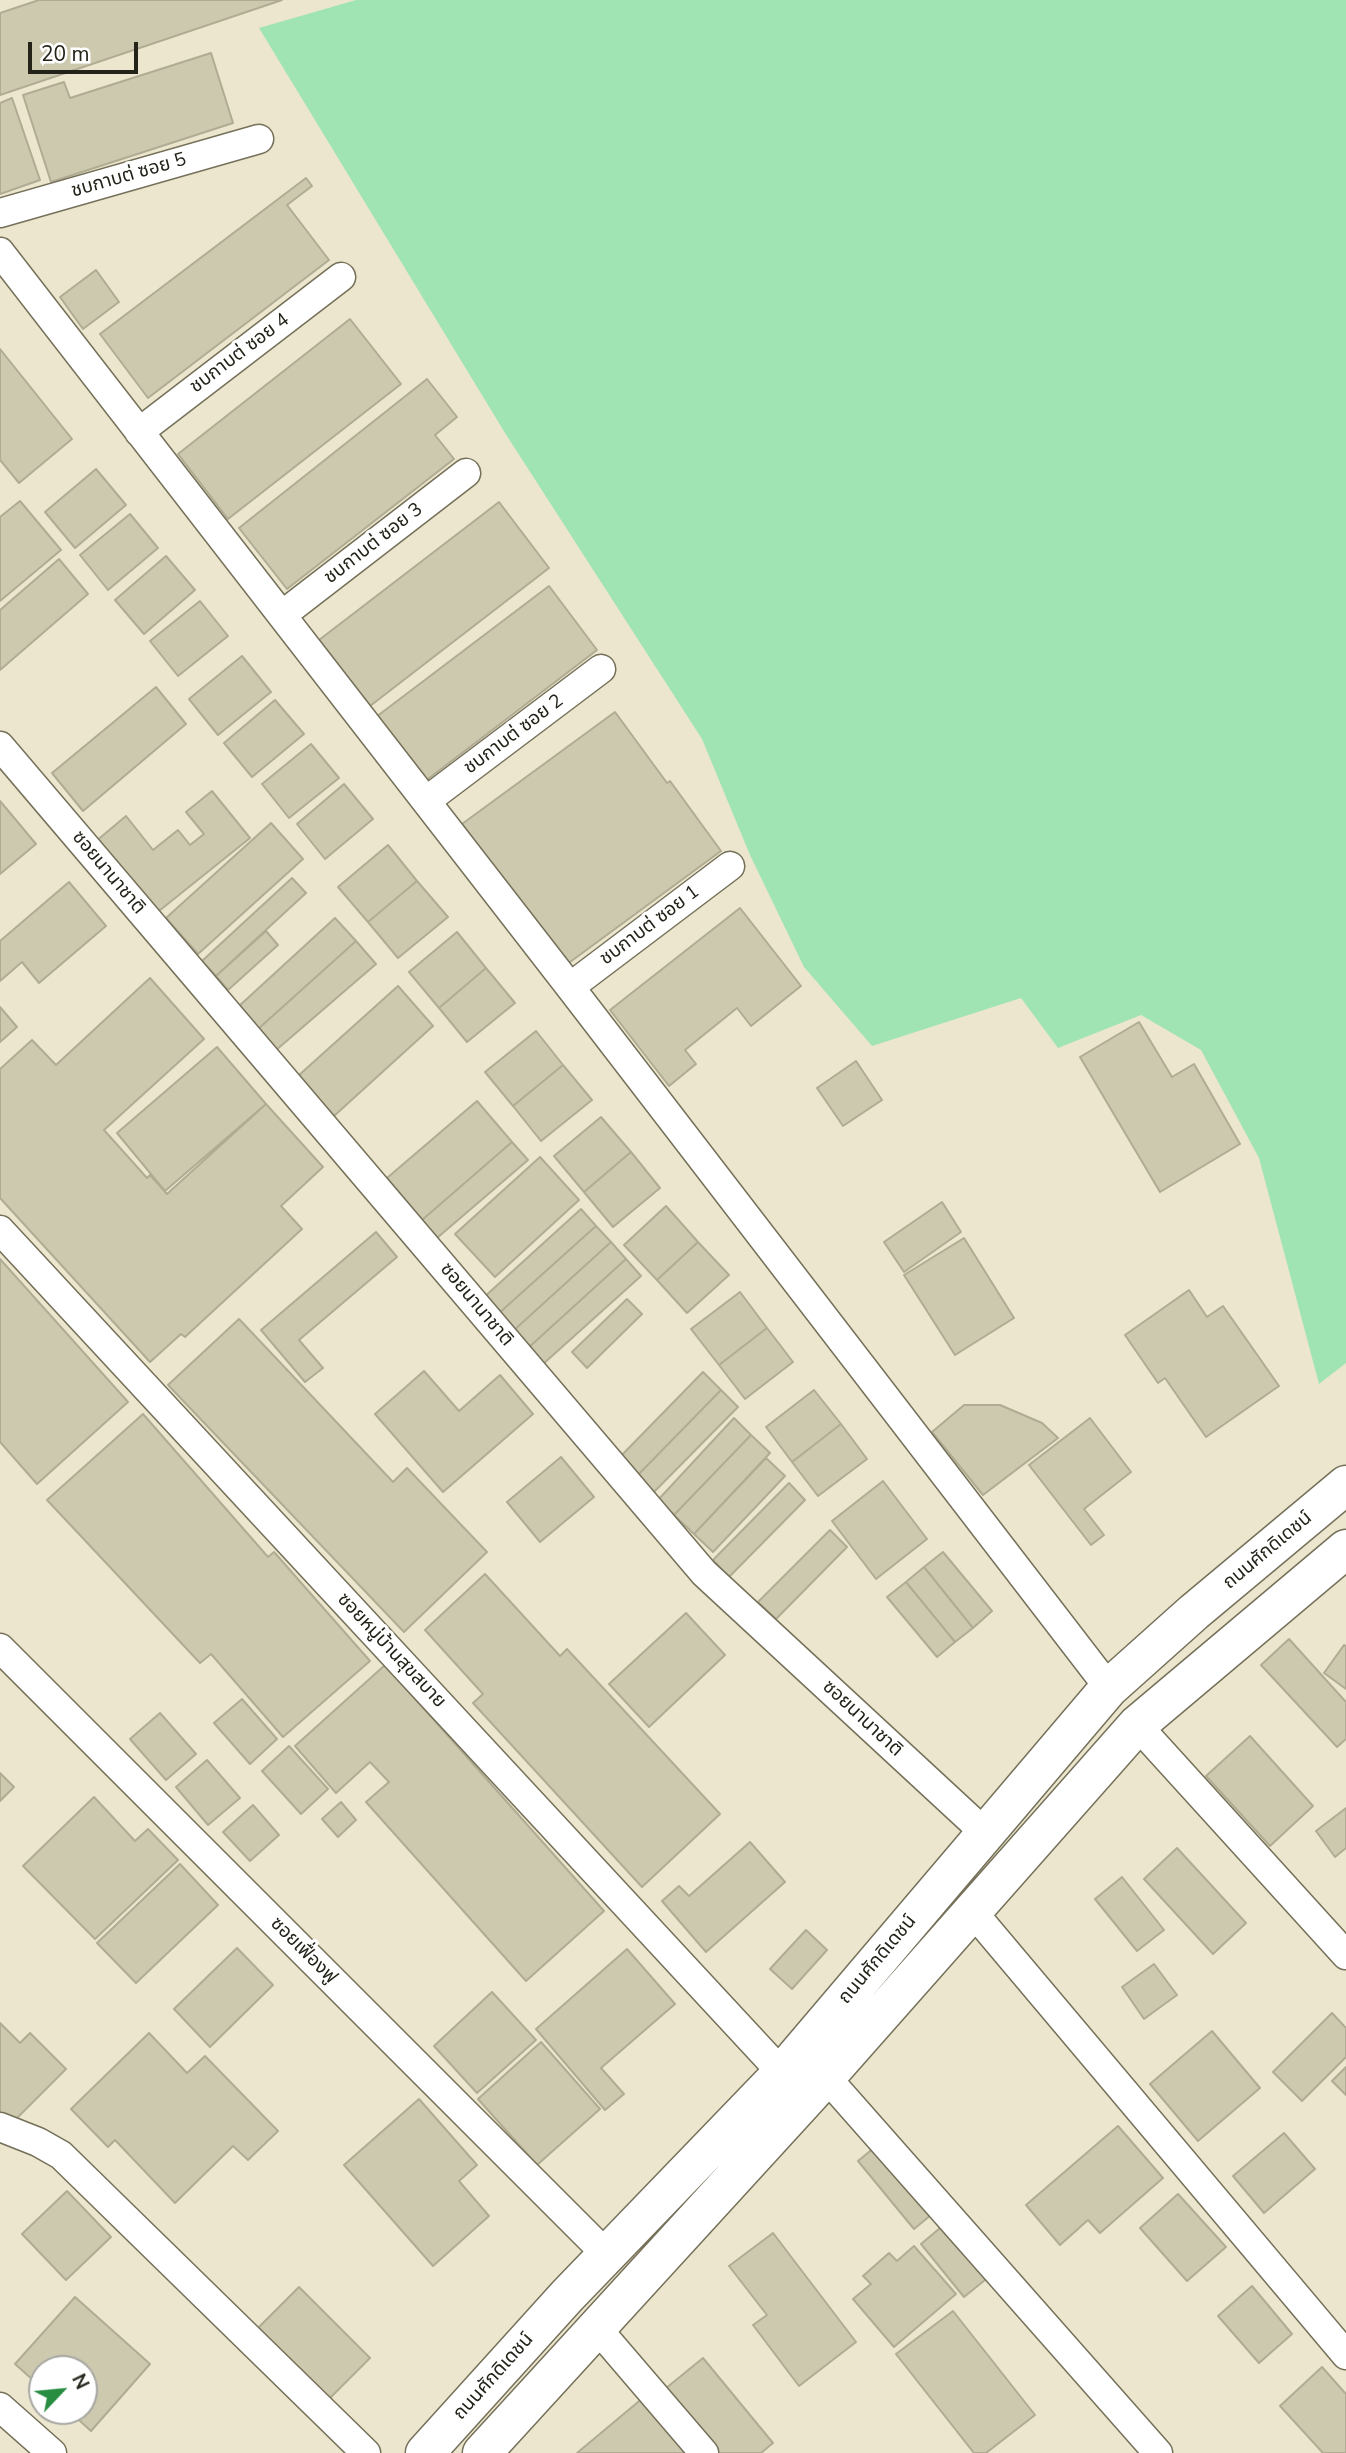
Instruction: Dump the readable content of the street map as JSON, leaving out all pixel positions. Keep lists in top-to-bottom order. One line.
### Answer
{"streets":{"main road":["ถนนศักดิเดชน์"],"street":["ชบกาบต่ ซอย 5","ชบกาบต่ ซอย 4","ชบกาบต่ ซอย 3","ชบกาบต่ ซอย 2","ซอยนานาชาติ","ชบกาบต่ ซอย 1","ซอยหมู่บ้านสุขสบาย","ซอยเฟื่องฟู"]},"crossings":[["ซอยนานาชาติ","ถนนศักดิเดชน์"],["ถนนศักดิเดชน์","ซอยหมู่บ้านสุขสบาย"],["ถนนศักดิเดชน์","ซอยเฟื่องฟู"]],"scale_bar":"20 m","north":"top right"}
